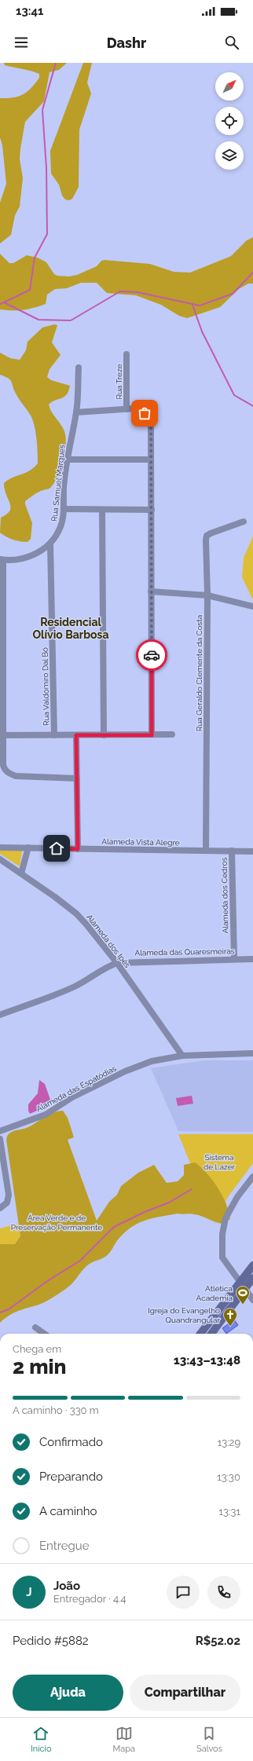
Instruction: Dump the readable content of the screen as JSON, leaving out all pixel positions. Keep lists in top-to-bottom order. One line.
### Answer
{"streets":{"street":["Rua Treze","Rua Samuel Marques","Rua Geraldo Clemente da Costa","Rua Valdomiro Dal Bó","Alameda Vista Alegre","Alameda dos Cedros","Alameda dos Ipês","Alameda das Quaresmeiras","Alameda das Espatódias"]},"crossings":[["Rua Samuel Marques","Rua Valdomiro Dal Bó"],["Rua Geraldo Clemente da Costa","Alameda Vista Alegre"],["Alameda Vista Alegre","Alameda dos Cedros"],["Alameda dos Cedros","Alameda das Quaresmeiras"],["Alameda dos Ipês","Alameda das Quaresmeiras"],["Alameda dos Ipês","Alameda das Espatódias"]],"districts":["Residencial Olívio Barbosa"],"parks":["Sistema de Lazer","Área Verde e de Preservação Permanente"],"places":{"sports":["Atlética Academia"],"church":["Igreja do Evangelho Quandrangular"]},"north":"top right","page":{"status":"13:41","header":"Dashr","heading":["2 min","Chega em","13:43–13:48"],"panel":["João","Entregador · 4.4","Pedido #5882","R$52.02"],"bar":"A caminho · 330 m","list":[["Confirmado","13:29"],["Preparando","13:30"],["A caminho","13:31"],"Entregue"],"round":"J","buttons":["Ajuda","Compartilhar"],"tabs":["Início","Mapa","Salvos"]}}
